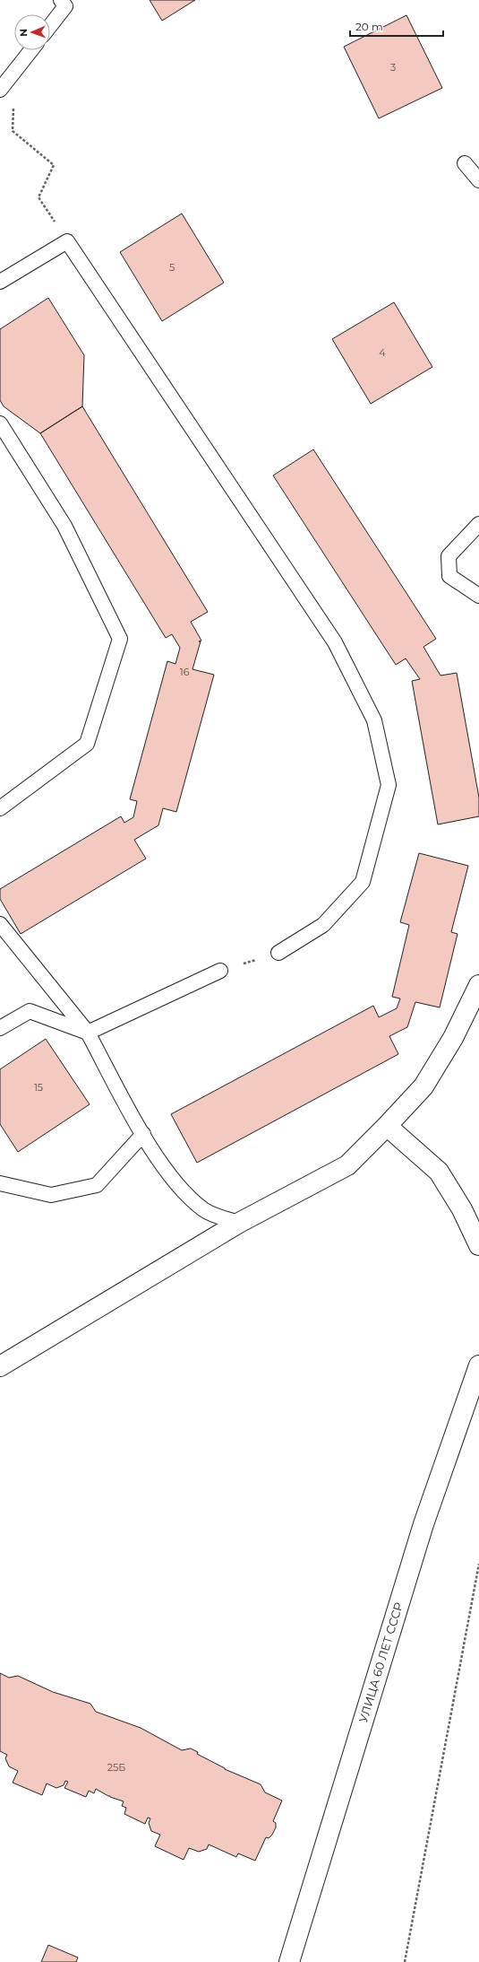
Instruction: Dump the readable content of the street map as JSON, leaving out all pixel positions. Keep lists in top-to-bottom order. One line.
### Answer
{"streets":{"street":["УЛИЦА 60 ЛЕТ СССР"]},"house_numbers":["3","5","4","16","15","25Б"],"scale_bar":"20 m","north":"left"}
